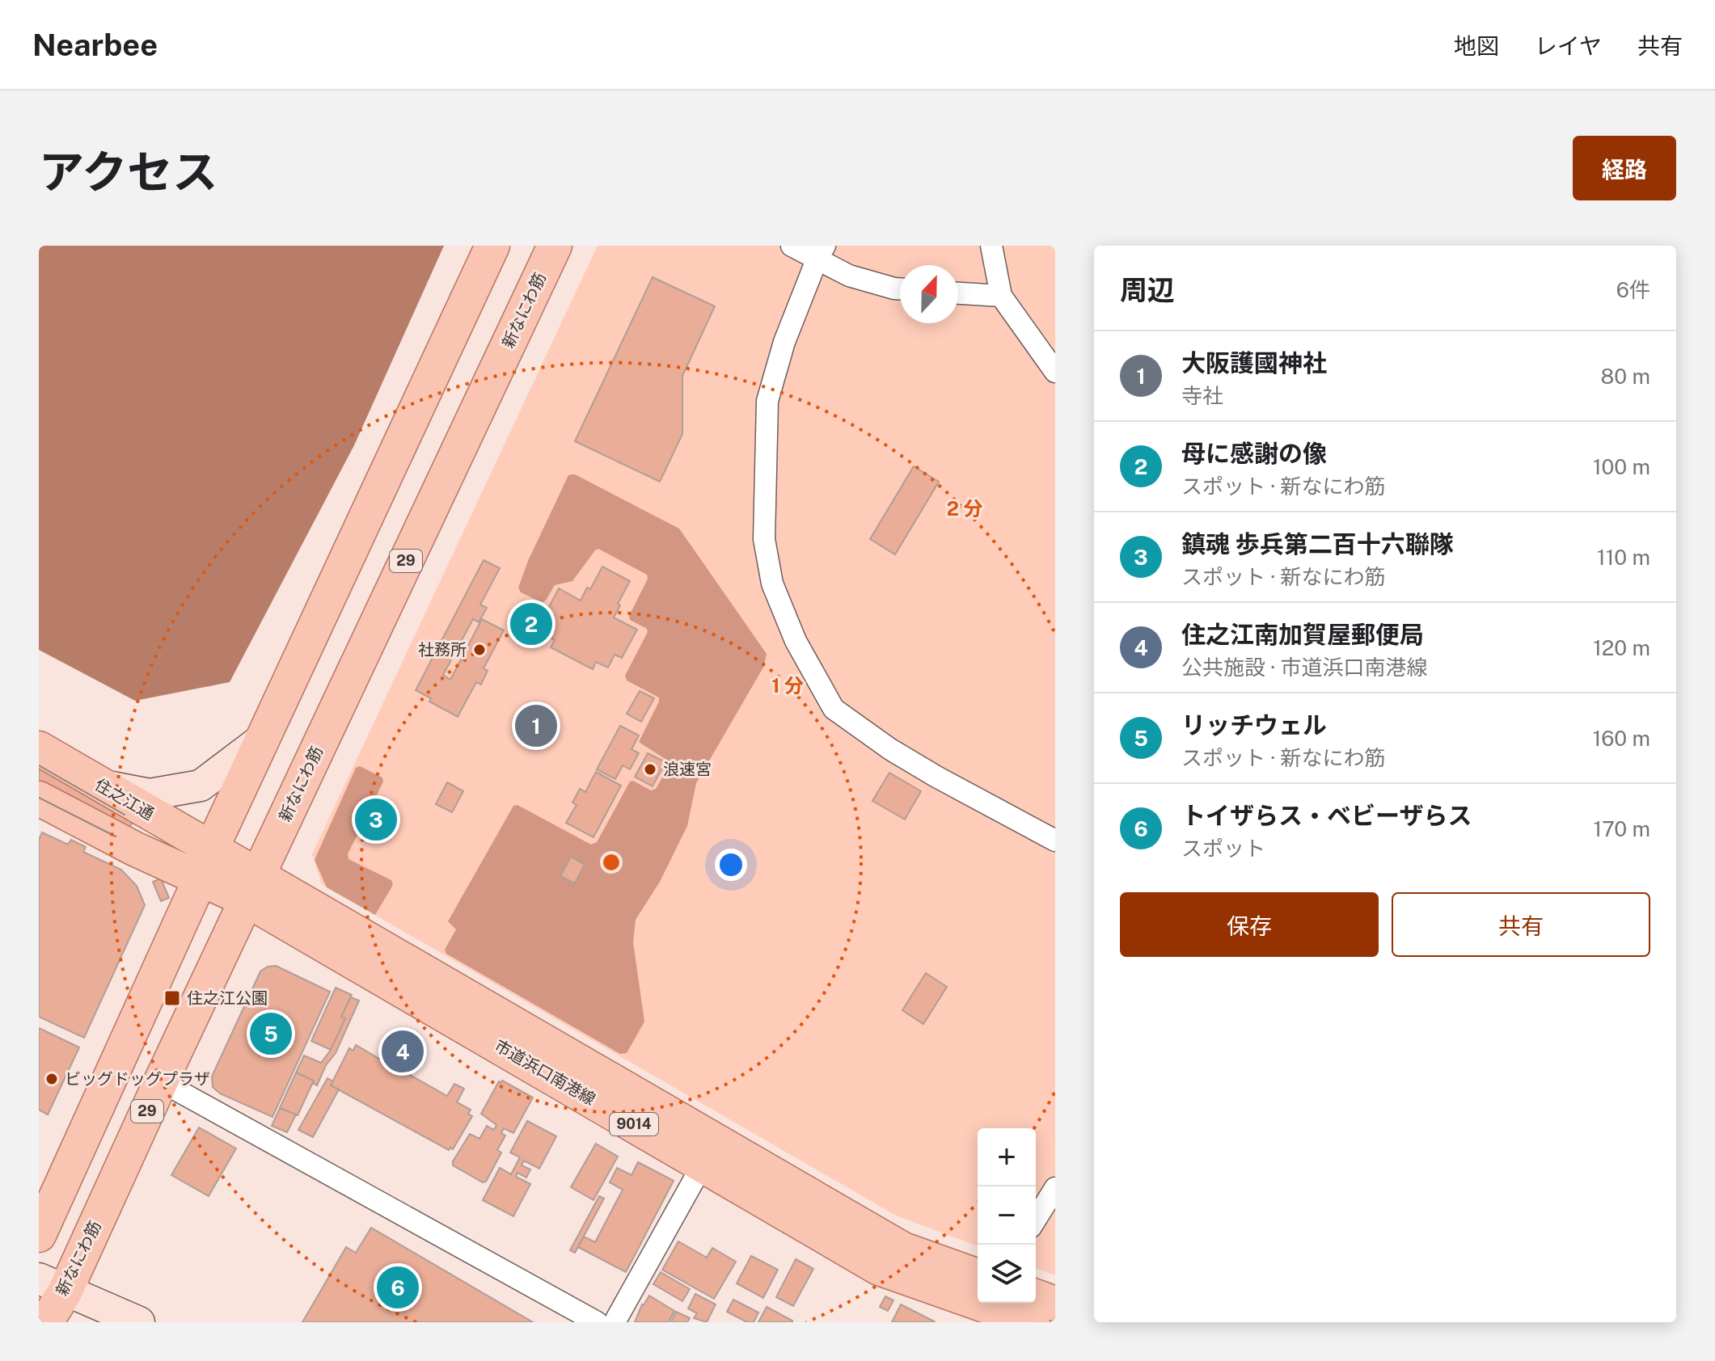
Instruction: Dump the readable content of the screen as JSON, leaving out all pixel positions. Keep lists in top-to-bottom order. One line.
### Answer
{"streets":{"main road":["新なにわ筋","29","住之江通","市道浜口南港線","9014"]},"crossings":[["新なにわ筋","市道浜口南港線"],["住之江通","市道浜口南港線"]],"places":{"other":["社務所","浪速宮","ビッグドッグプラザ"],"transit":["住之江公園"]},"north":"top","page":{"header":"Nearbee","nav":["地図","レイヤ","共有"],"title":"アクセス","buttons":["経路",["保存","共有"]],"heading":["周辺","6件"],"list":[{"mark":"1","name":"大阪護國神社","note":"寺社","value":"80 m"},{"mark":"2","name":"母に感謝の像","note":"スポット · 新なにわ筋","value":"100 m"},{"mark":"3","name":"鎮魂 歩兵第二百十六聯隊","note":"スポット · 新なにわ筋","value":"110 m"},{"mark":"4","name":"住之江南加賀屋郵便局","note":"公共施設 · 市道浜口南港線","value":"120 m"},{"mark":"5","name":"リッチウェル","note":"スポット · 新なにわ筋","value":"160 m"},{"mark":"6","name":"トイザらス・ベビーザらス","note":"スポット","value":"170 m"}],"pins":["2","1","3","5","4","6"],"map_buttons":["+","−"]},"rings":["2 分","1 分"]}
